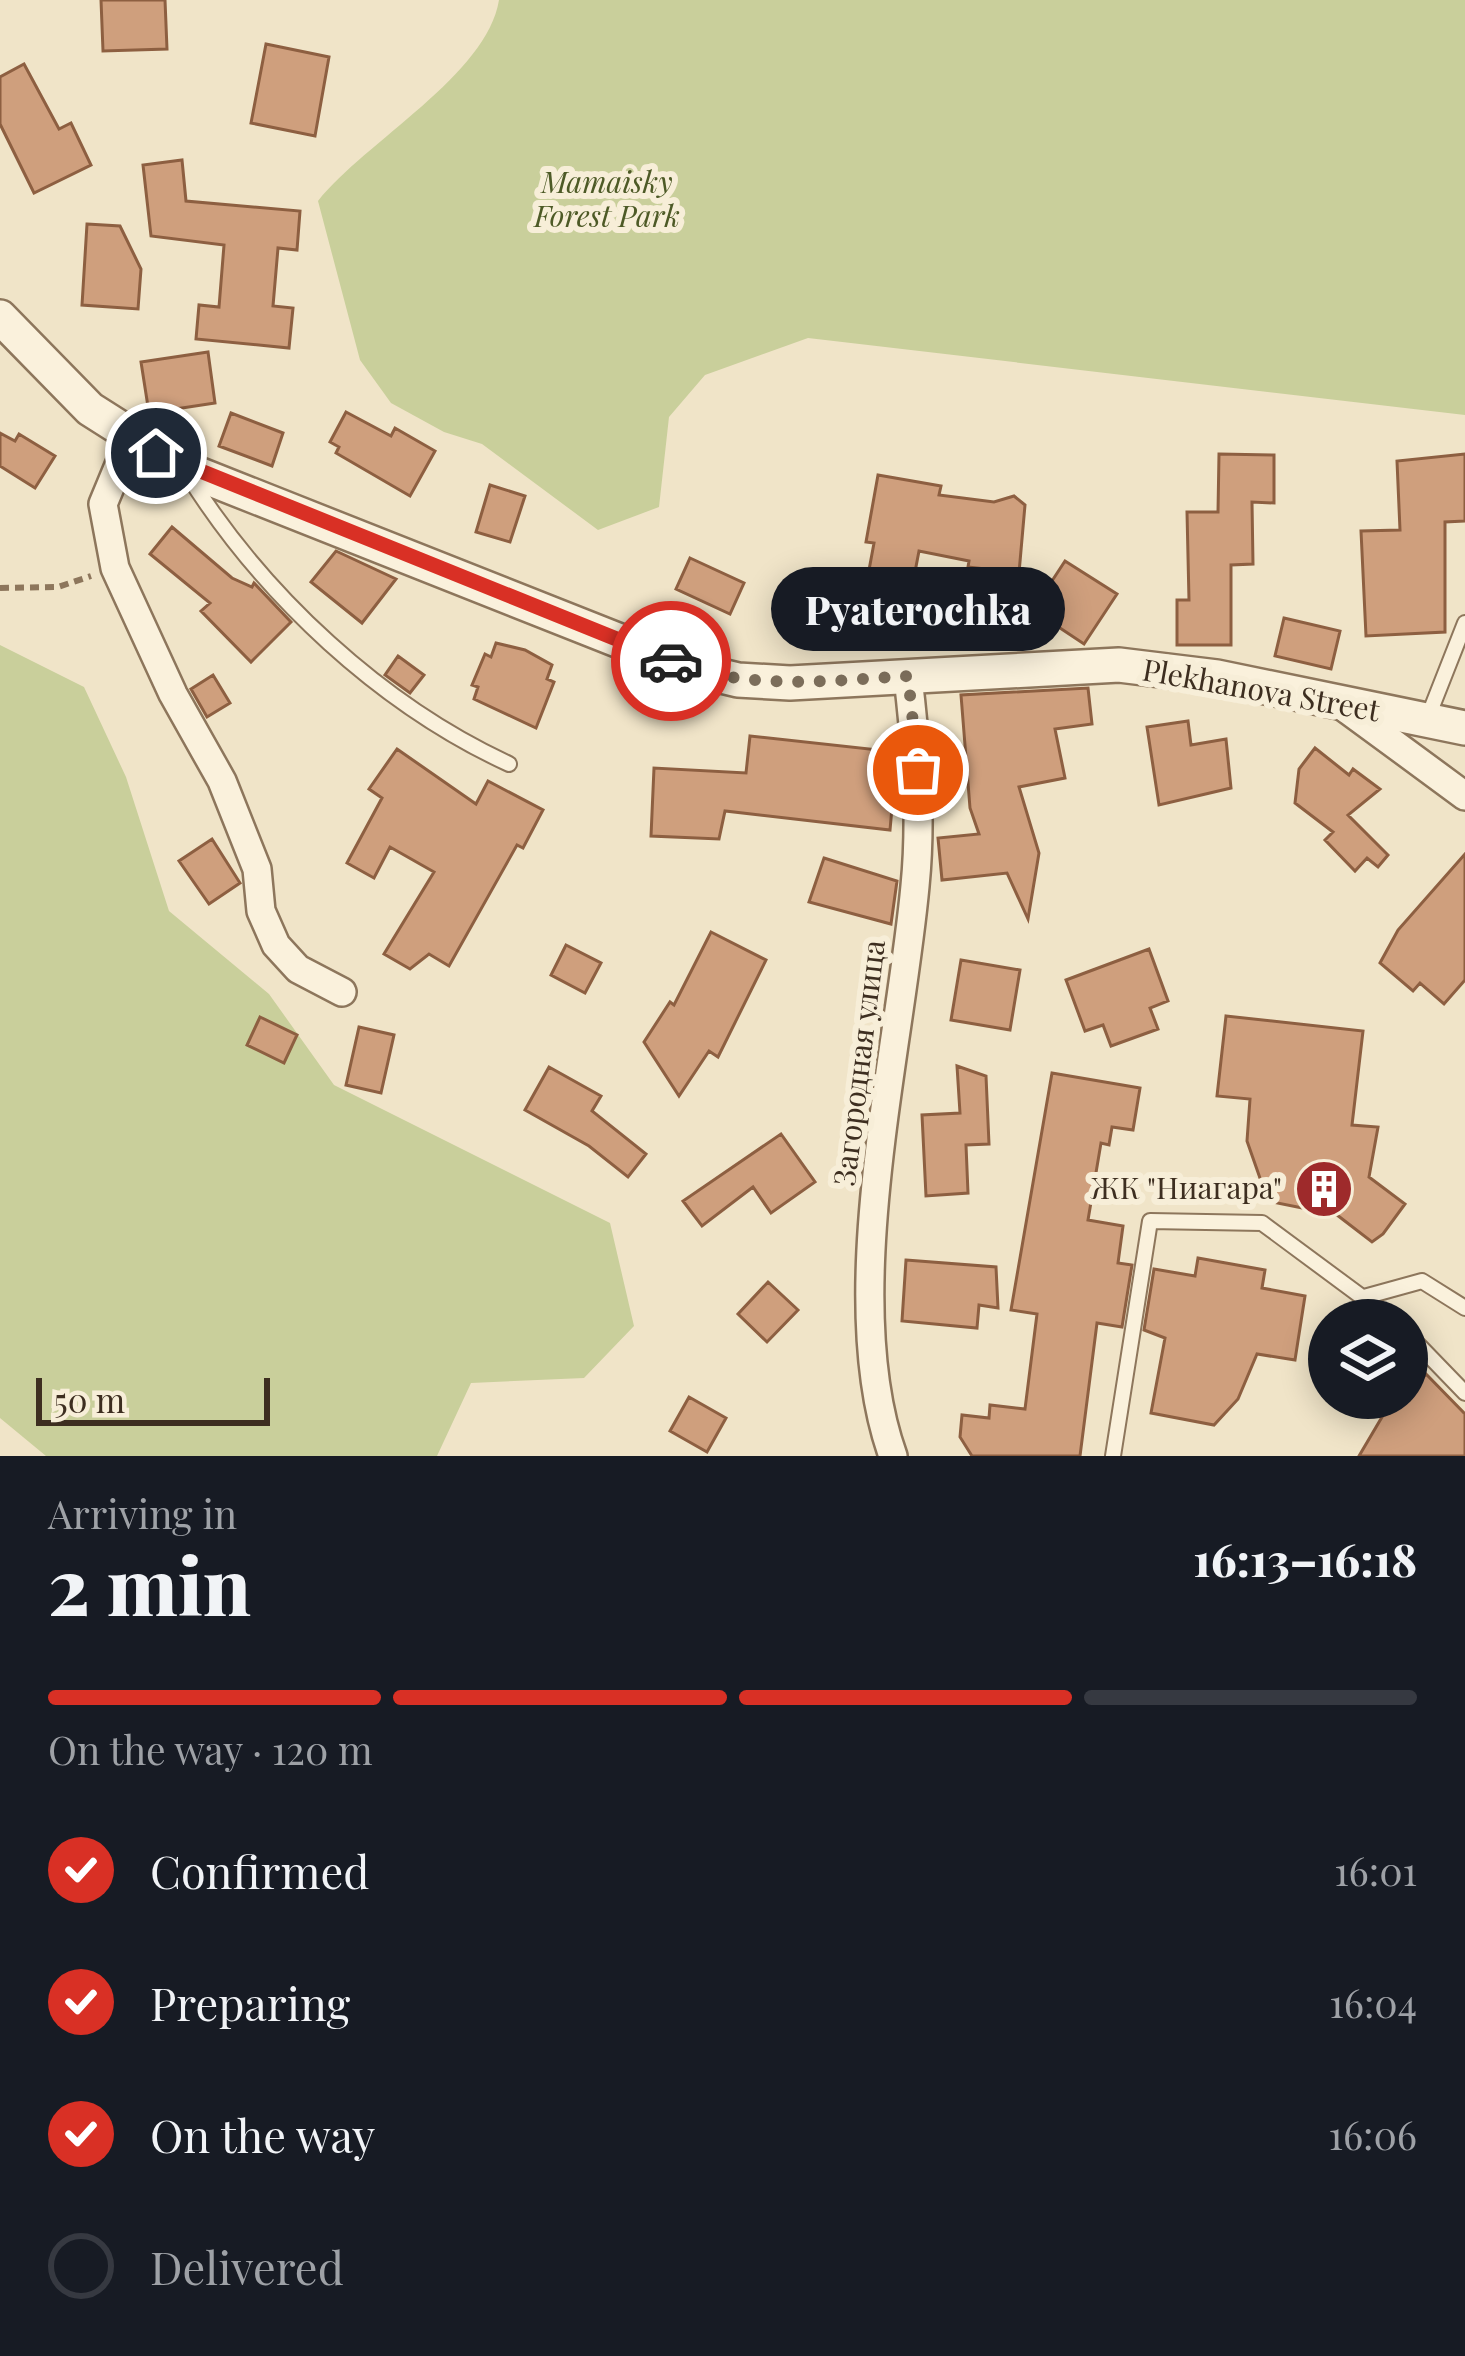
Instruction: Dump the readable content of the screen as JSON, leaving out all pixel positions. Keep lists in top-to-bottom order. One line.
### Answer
{"streets":{"street":["Plekhanova Street","Загородная улица"]},"crossings":[["Plekhanova Street","Загородная улица"]],"parks":["Mamaisky Forest Park"],"places":{"other":["Pyaterochka"],"building":["ЖК \"Ниагара\""]},"scale_bar":"50 m","page":{"bubble":"Pyaterochka","scale":"50 m","heading":["2 min","Arriving in","16:13–16:18"],"bar":"On the way · 120 m","list":[["Confirmed","16:01"],["Preparing","16:04"],["On the way","16:06"],"Delivered"]}}
